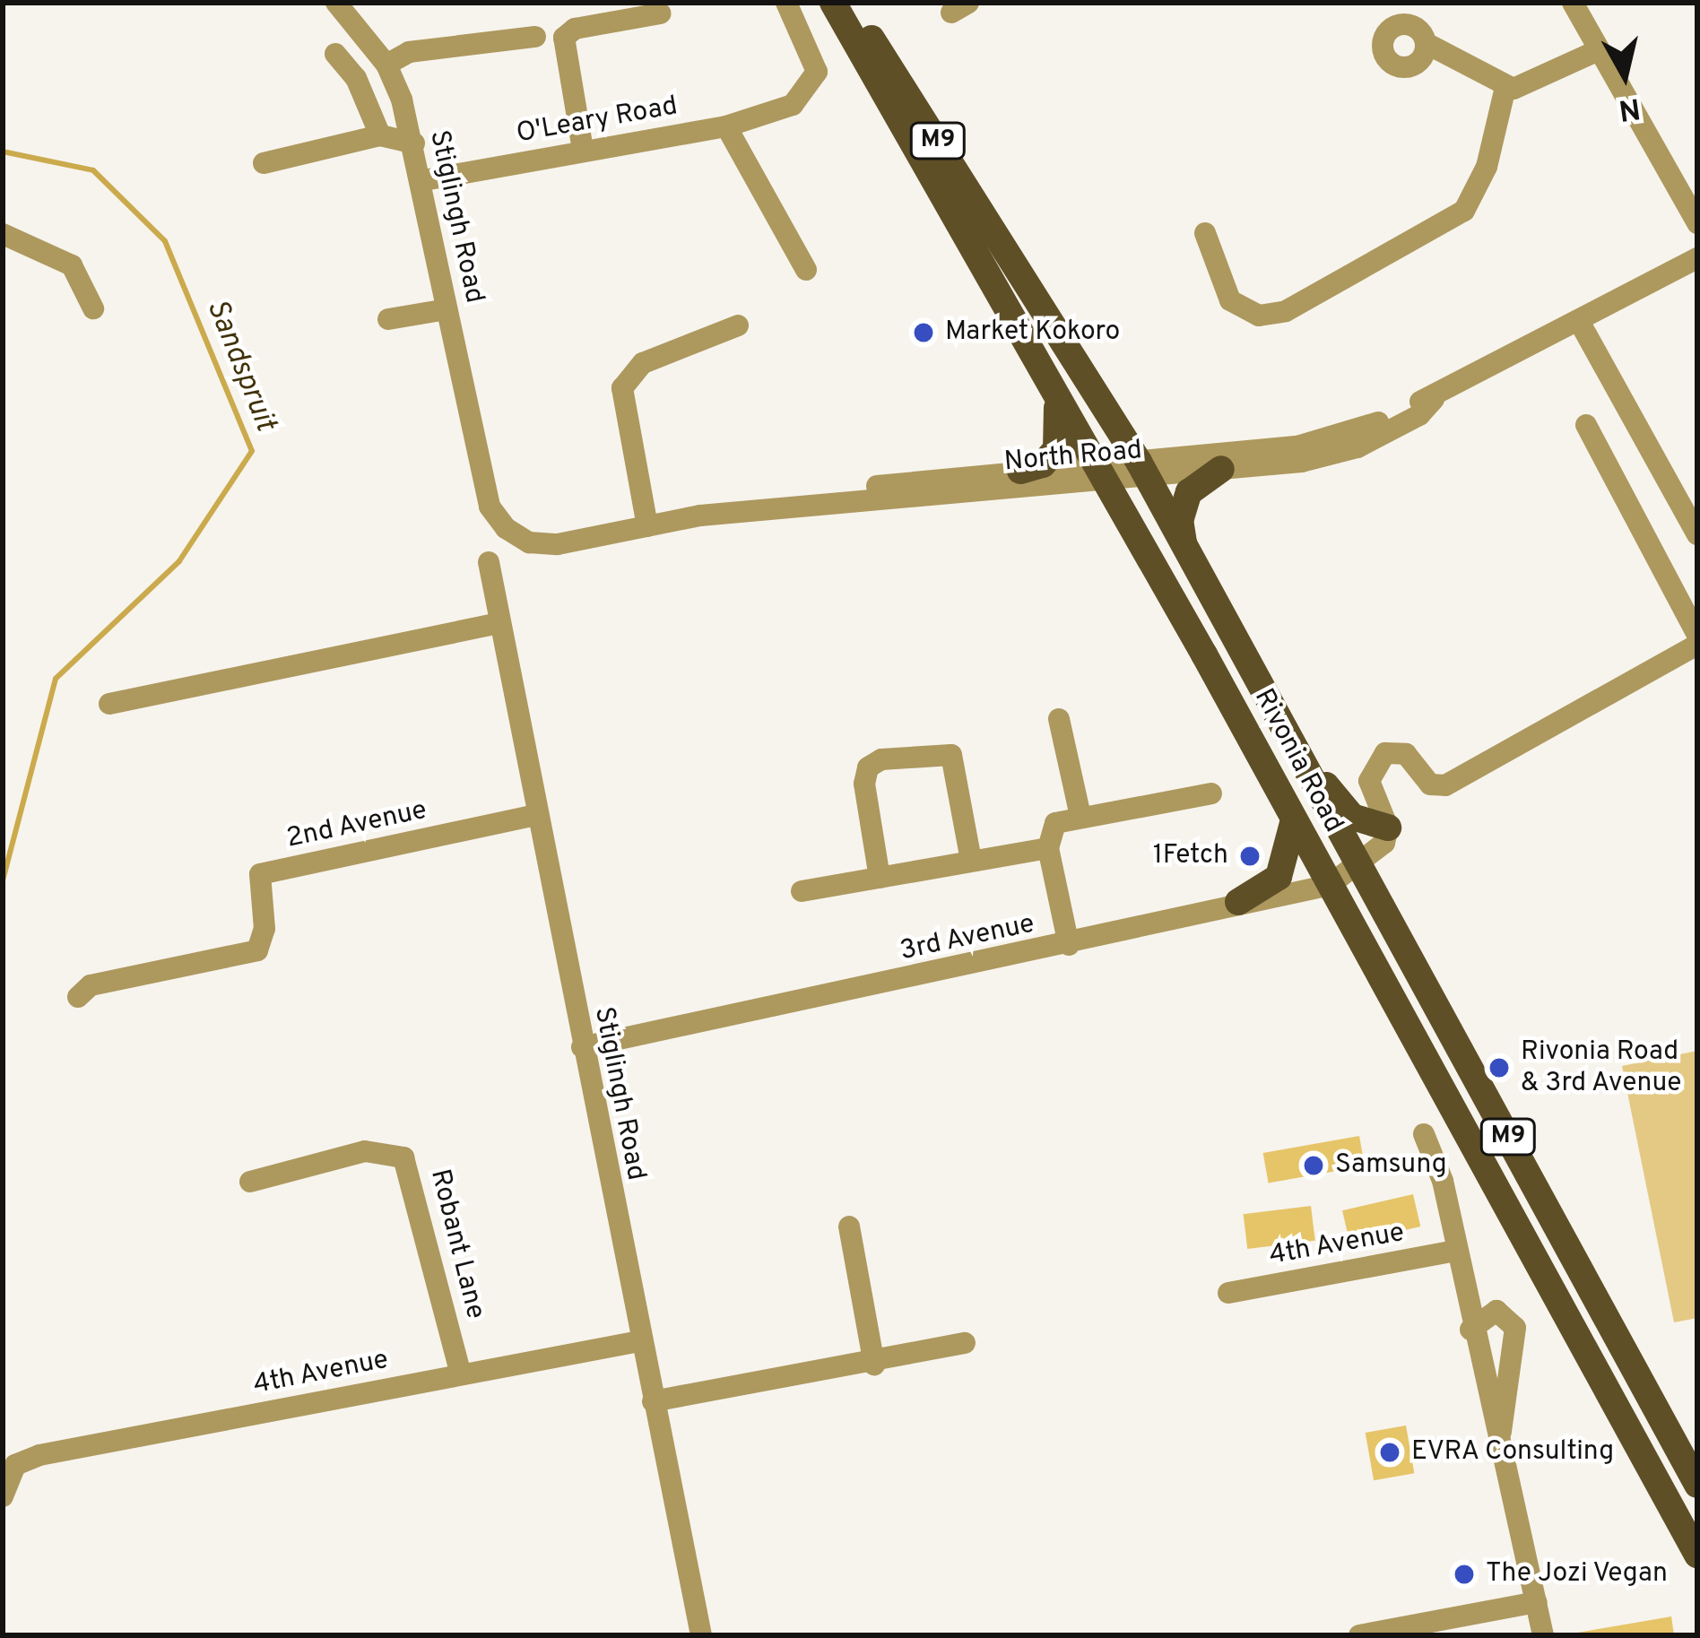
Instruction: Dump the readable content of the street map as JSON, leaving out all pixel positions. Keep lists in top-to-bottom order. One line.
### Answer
{"streets":{"main road":["M9","Rivonia Road"],"street":["O'Leary Road","Stiglingh Road","North Road","2nd Avenue","3rd Avenue","Robant Lane","4th Avenue"]},"crossings":[["O'Leary Road","Stiglingh Road"],["Stiglingh Road","North Road"],["Stiglingh Road","2nd Avenue"],["Stiglingh Road","3rd Avenue"],["Stiglingh Road","4th Avenue"],["North Road","Rivonia Road"],["Rivonia Road","3rd Avenue"],["Robant Lane","4th Avenue"]],"water":["Sandspruit"],"places":["Market Kokoro","1Fetch","Rivonia Road & 3rd Avenue","Samsung","EVRA Consulting","The Jozi Vegan"],"north":"bottom"}
